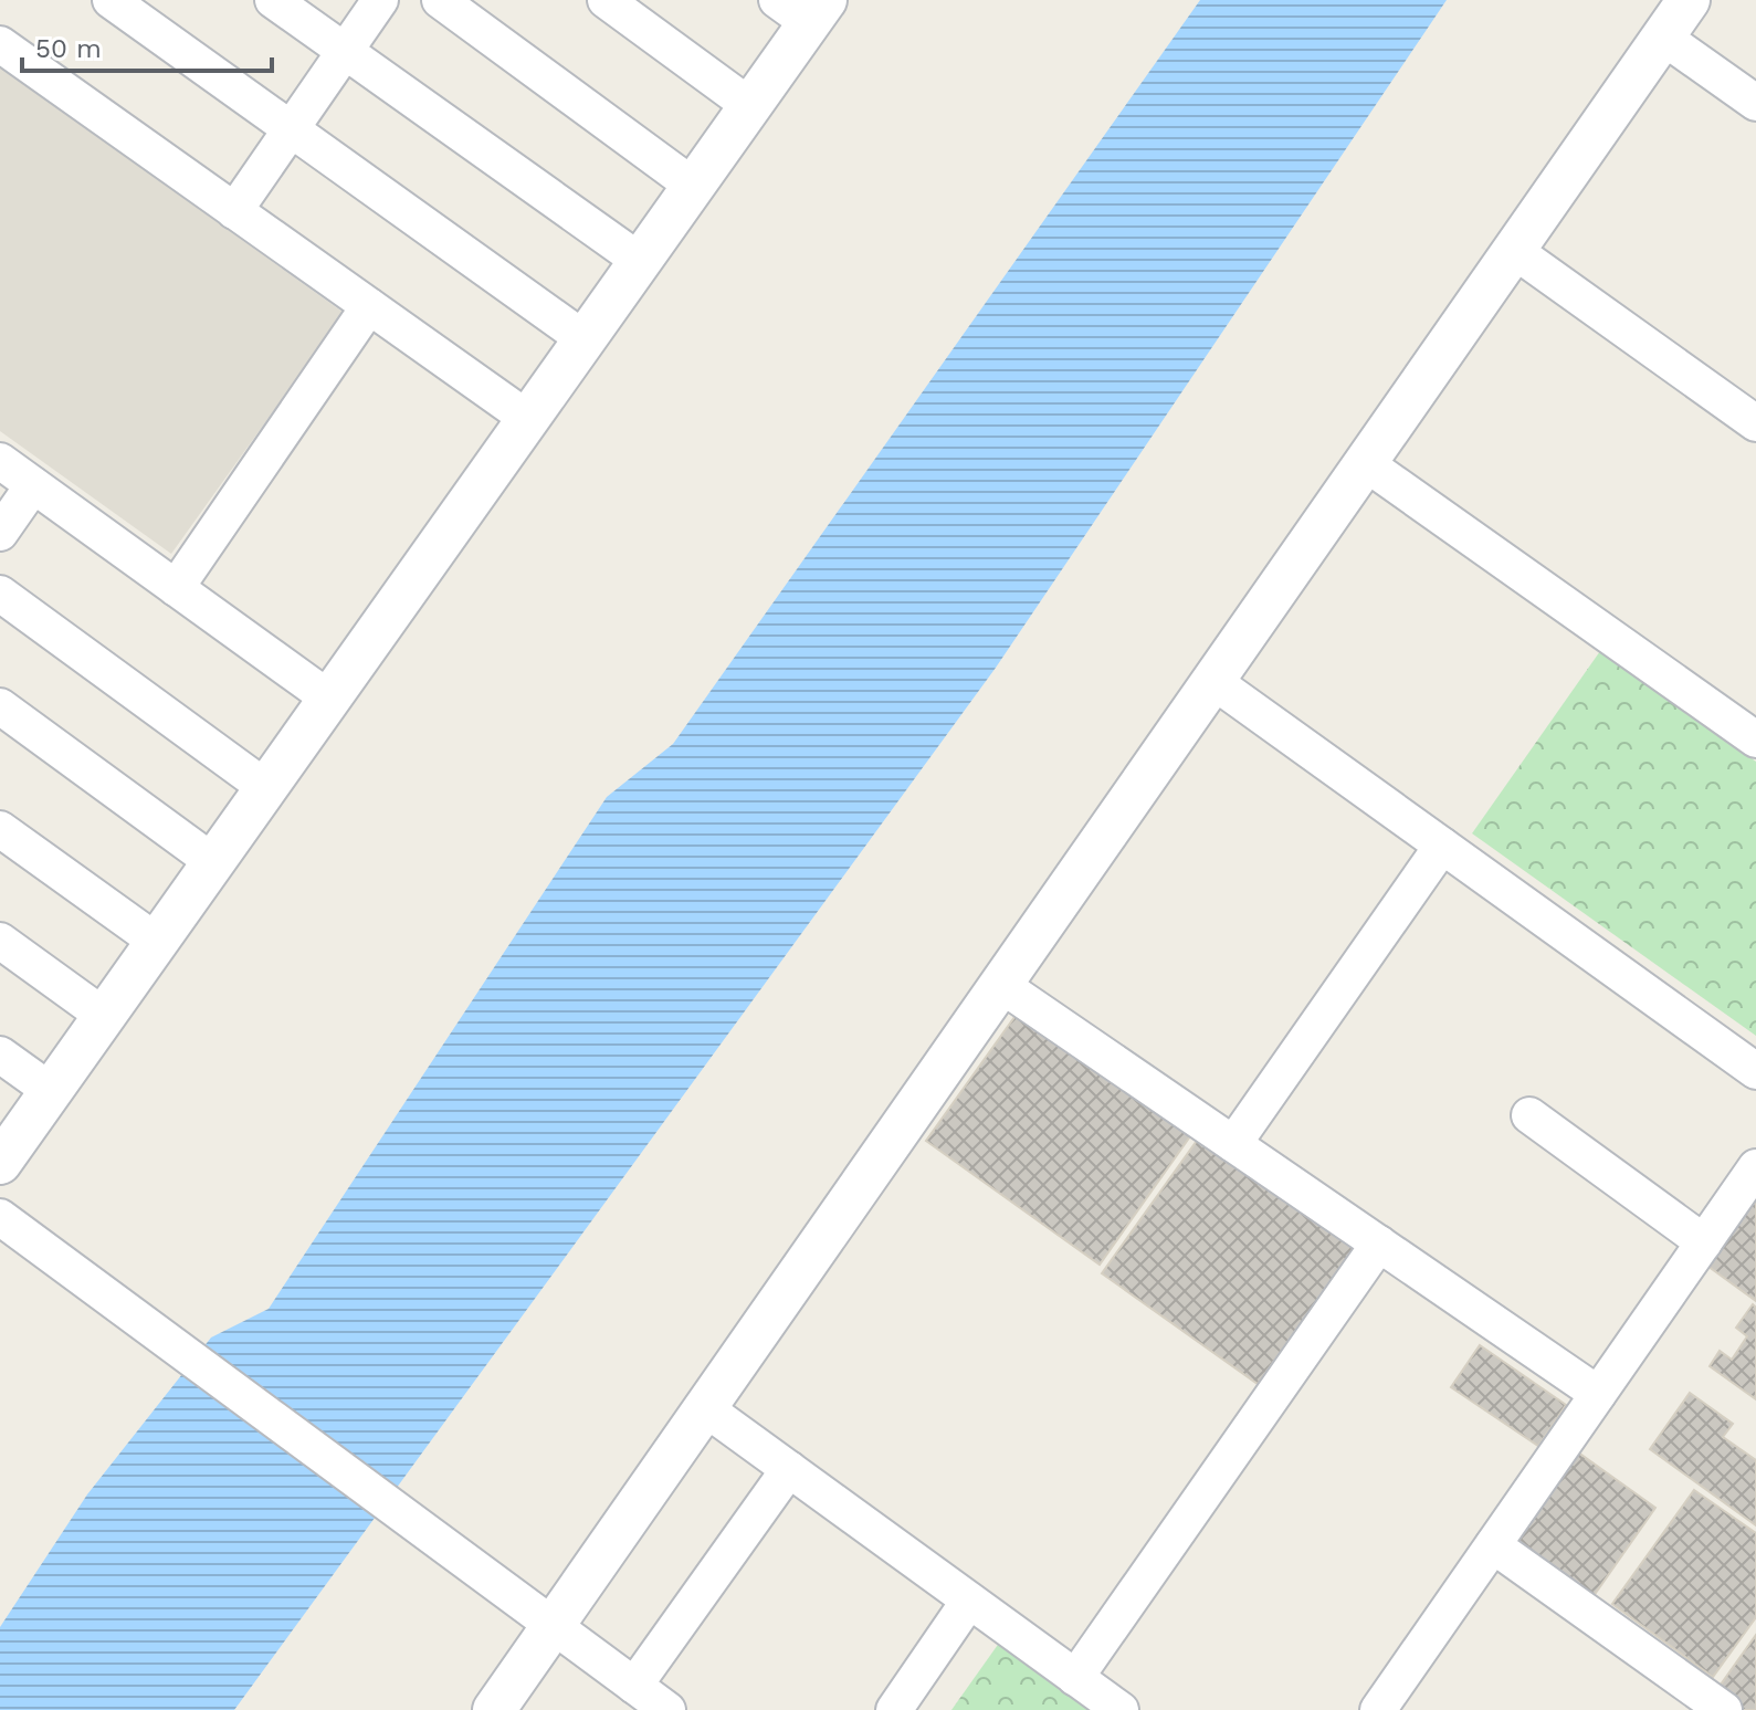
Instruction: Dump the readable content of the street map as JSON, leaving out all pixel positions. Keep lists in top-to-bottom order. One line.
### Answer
{"scale_bar":"50 m"}
